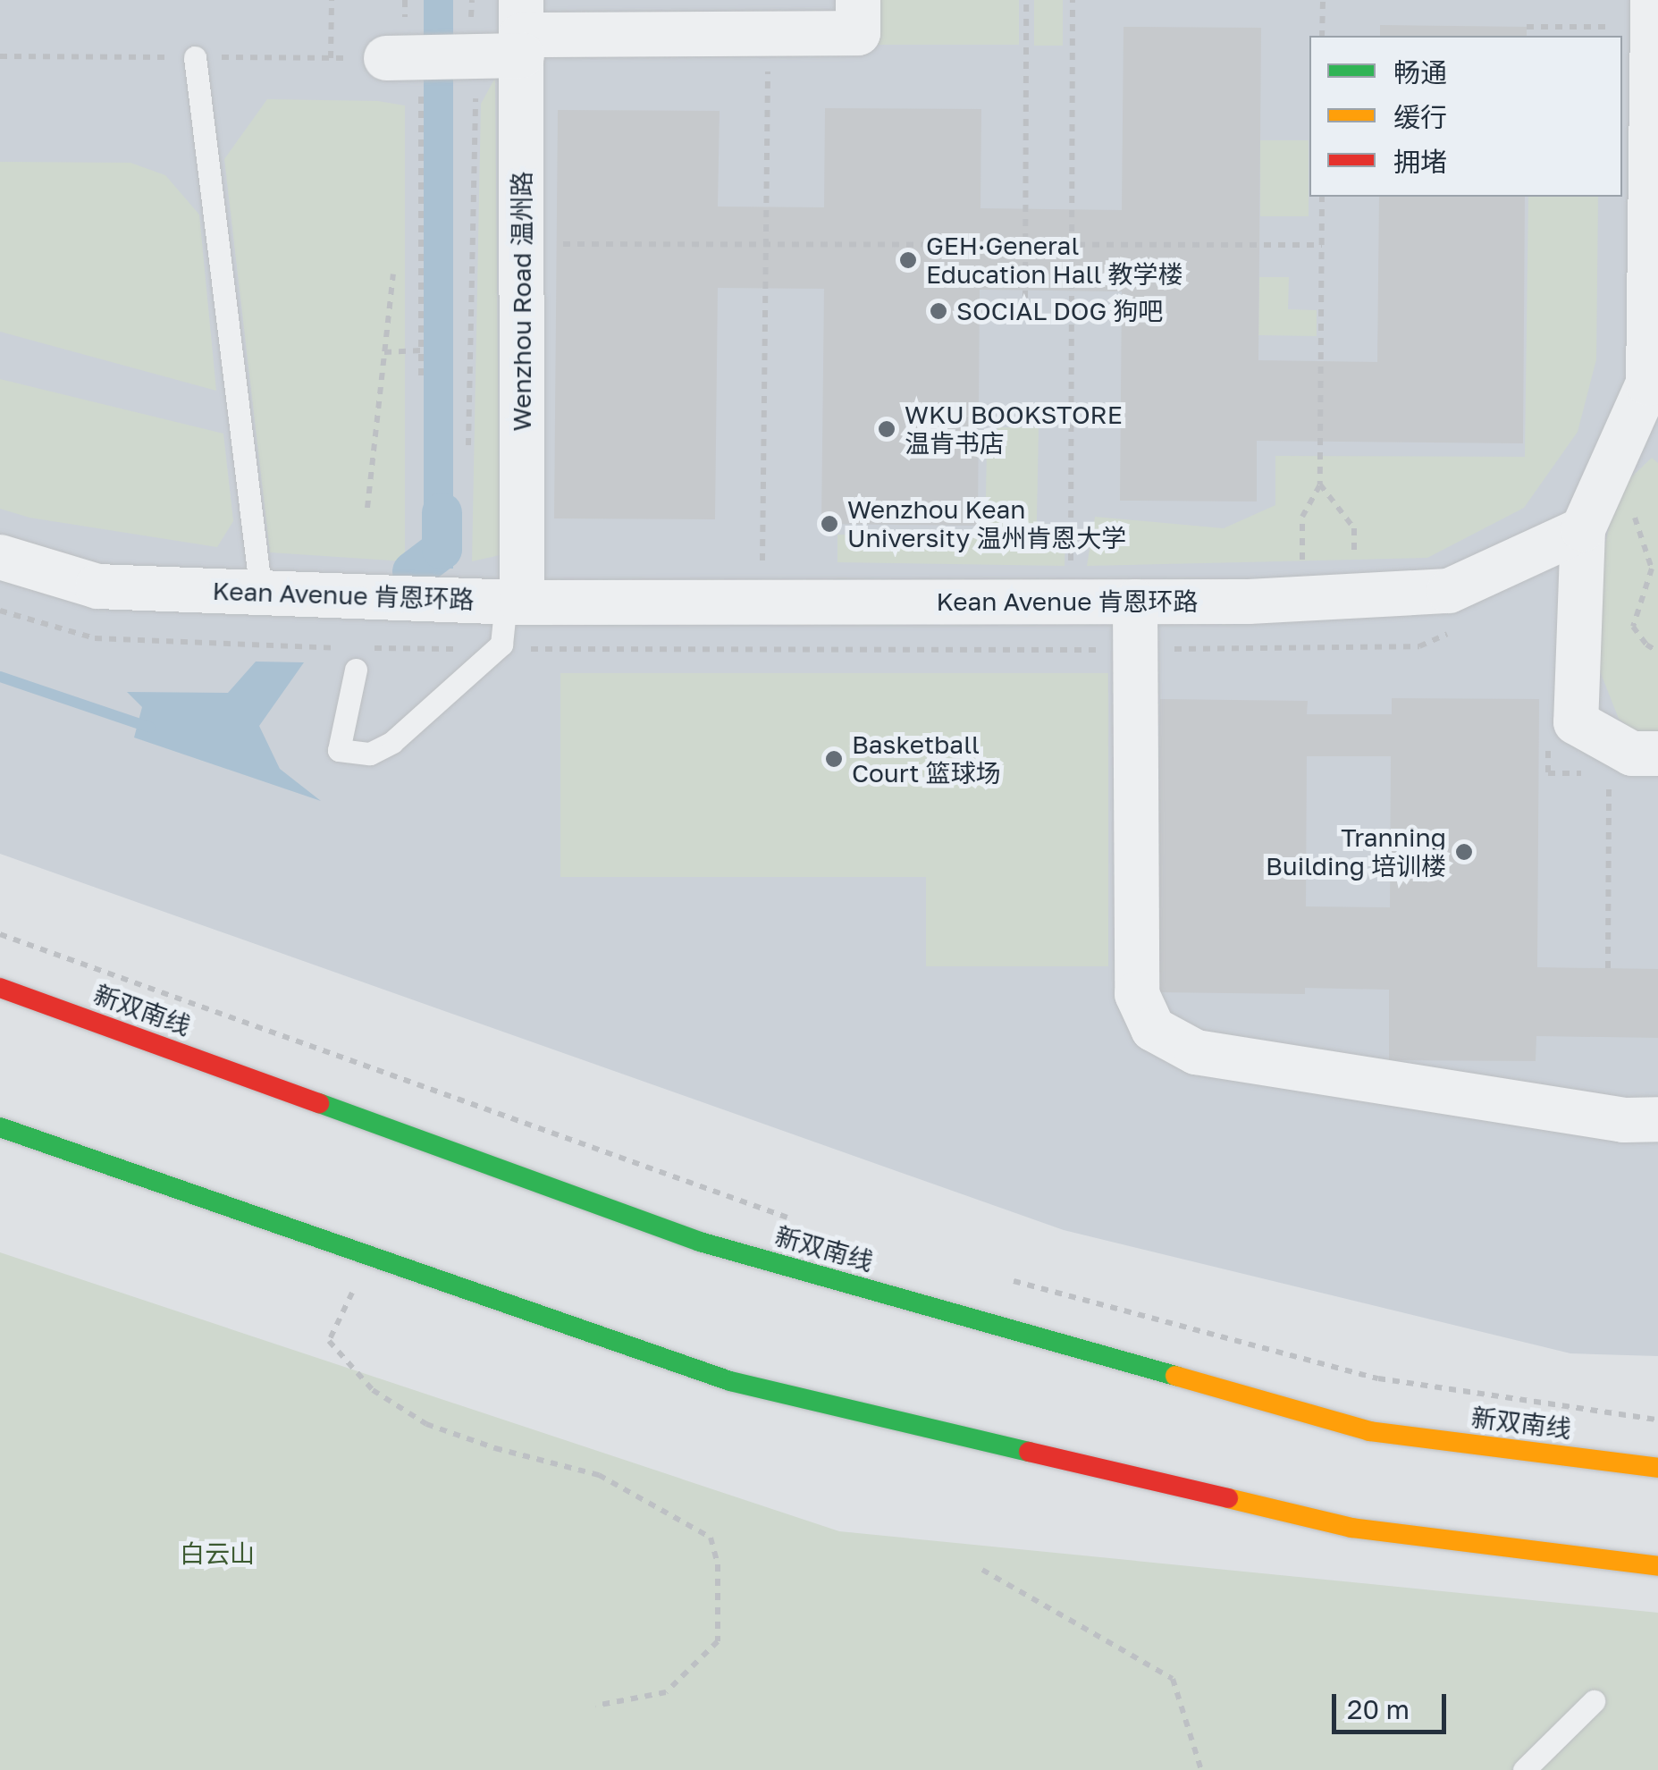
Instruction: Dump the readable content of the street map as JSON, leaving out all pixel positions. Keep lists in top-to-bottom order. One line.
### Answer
{"streets":{"main road":["新双南线"],"street":["Wenzhou Road 温州路","Kean Avenue 肯恩环路"]},"crossings":[["Wenzhou Road 温州路","Kean Avenue 肯恩环路"]],"parks":["白云山"],"places":["GEH·General Education Hall 教学楼","SOCIAL DOG 狗吧","WKU BOOKSTORE 温肯书店","Wenzhou Kean University 温州肯恩大学","Basketball Court 篮球场","Tranning Building 培训楼"],"legend":["畅通","缓行","拥堵"],"scale_bar":"20 m"}
